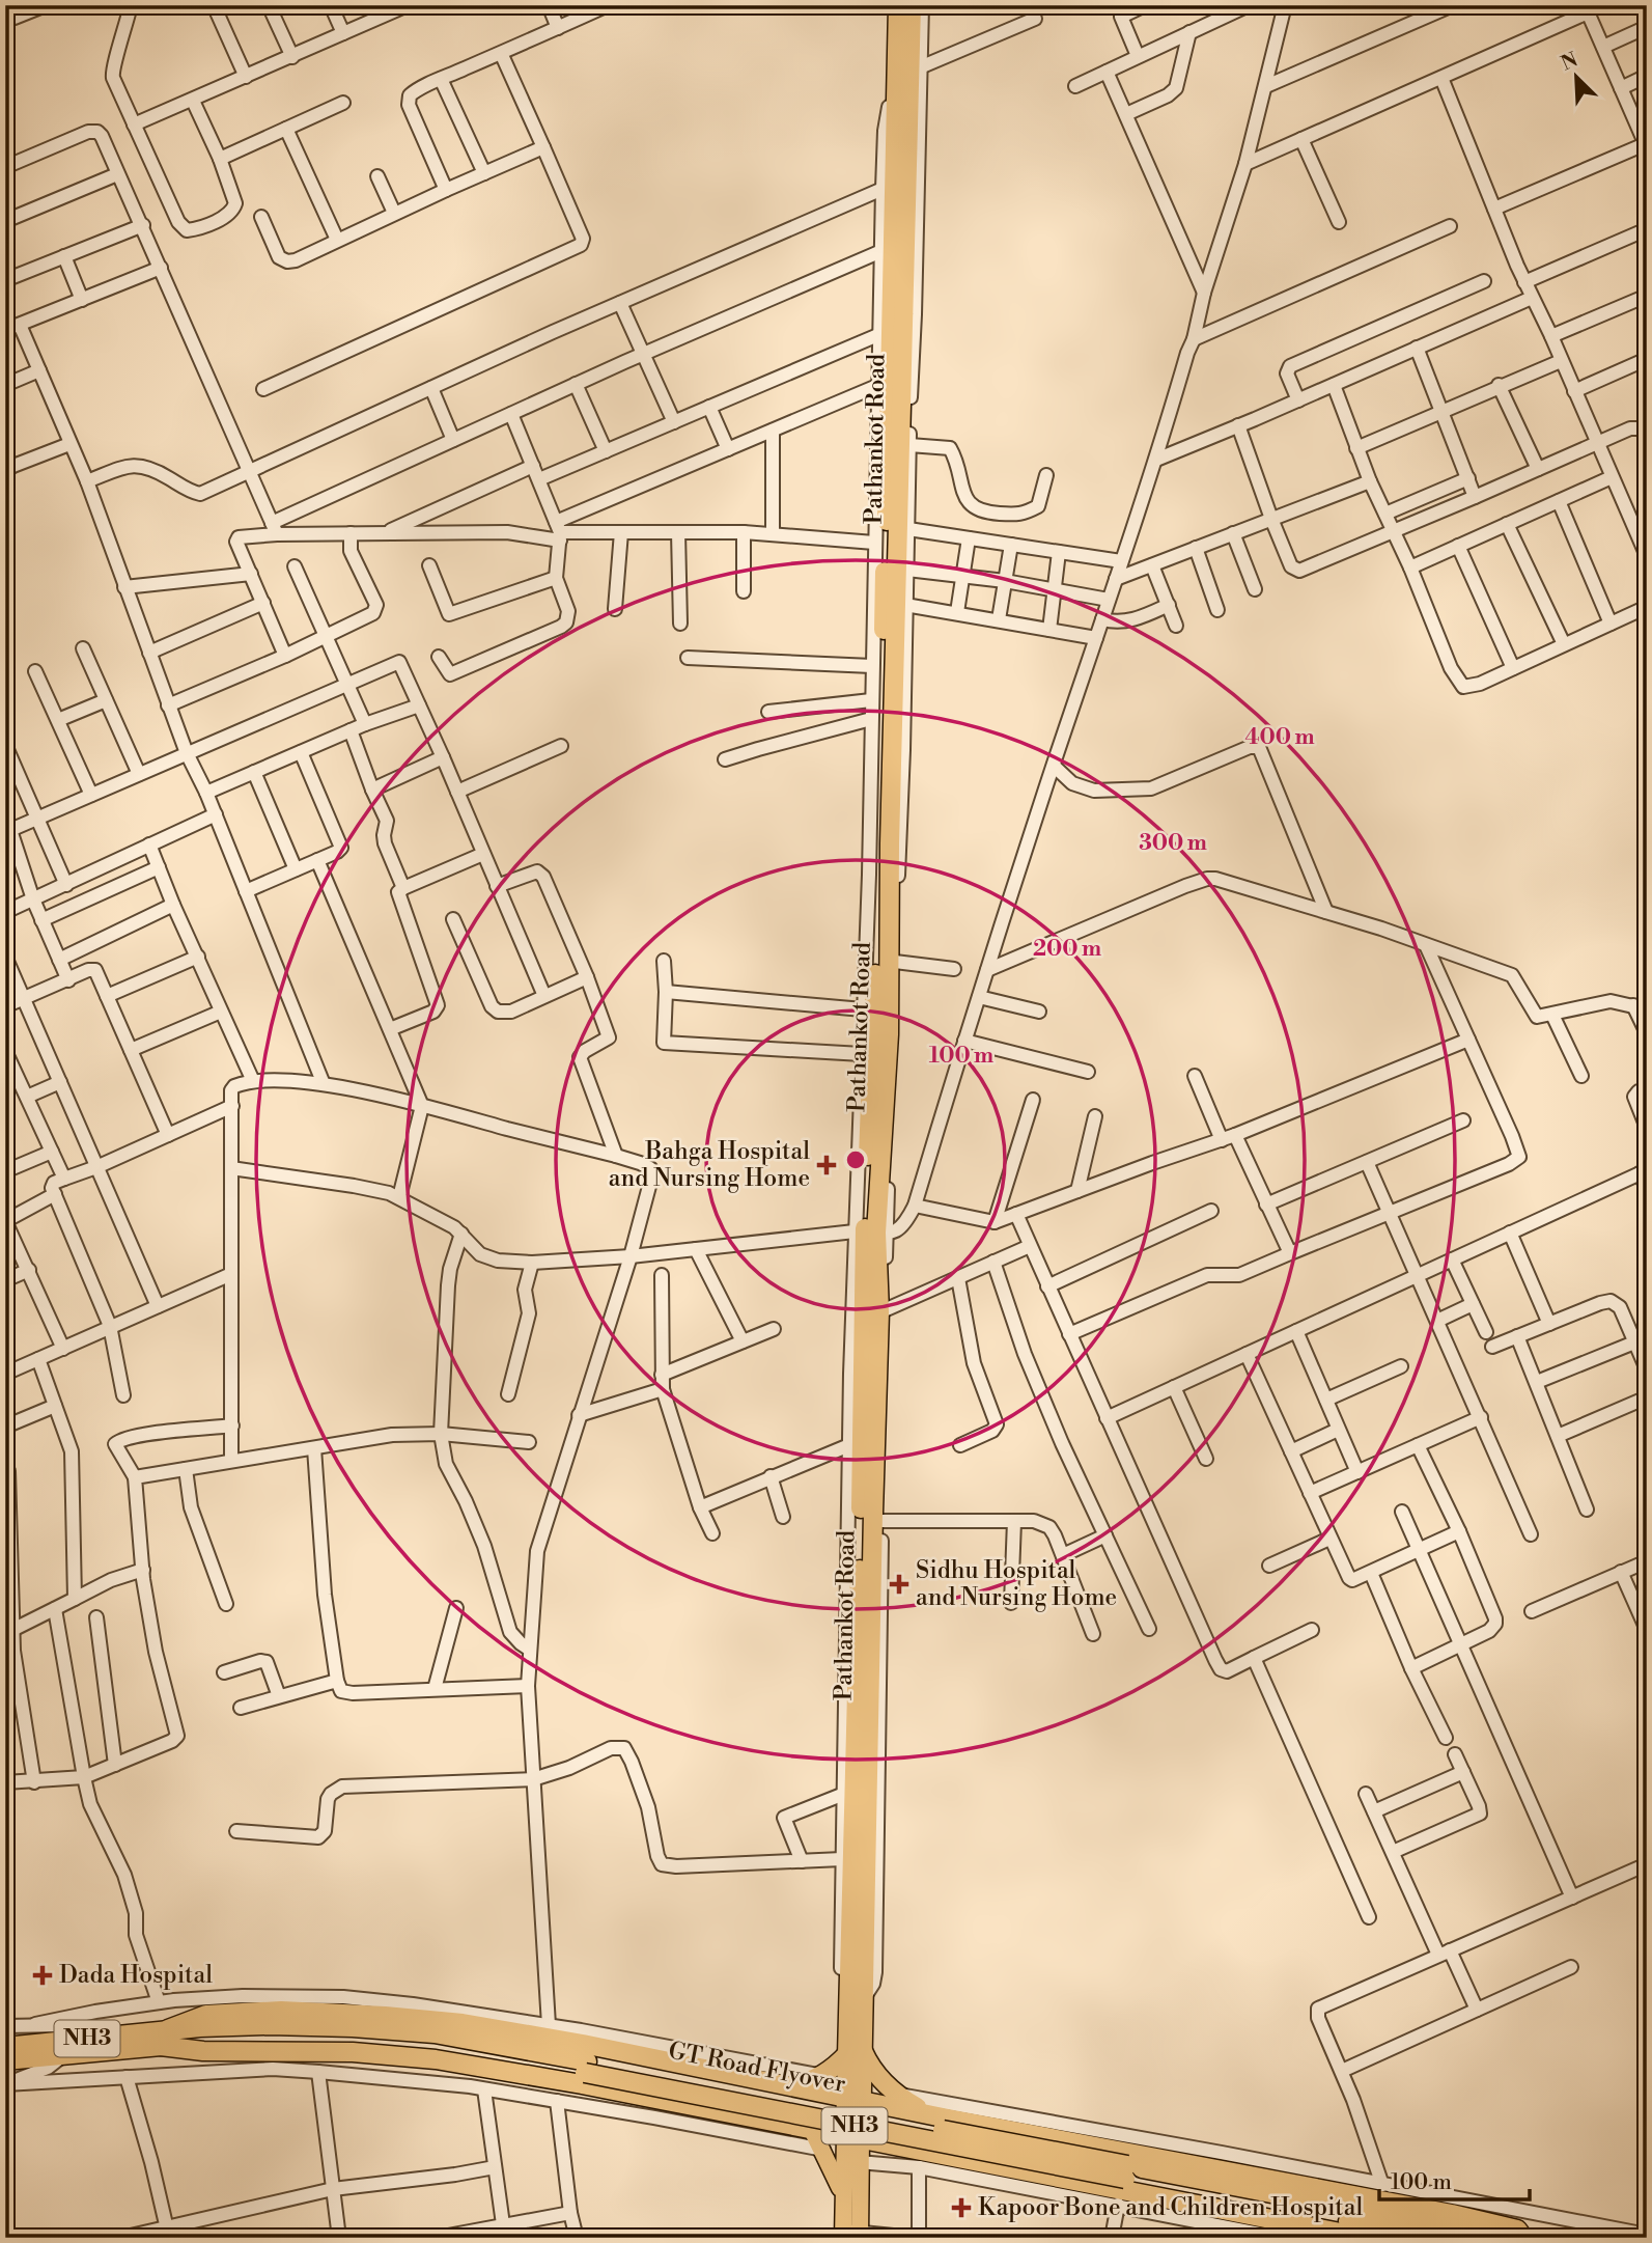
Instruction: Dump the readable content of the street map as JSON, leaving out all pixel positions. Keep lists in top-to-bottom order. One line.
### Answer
{"streets":{"highway":["Pathankot Road","NH3","GT Road Flyover"]},"crossings":[["NH3","GT Road Flyover"]],"places":{"health":["Bahga Hospital and Nursing Home","Sidhu Hospital and Nursing Home","Dada Hospital","Kapoor Bone and Children Hospital"]},"scale_bar":"100 m","north":"top left","rings":["400 m","300 m","200 m","100 m"]}
